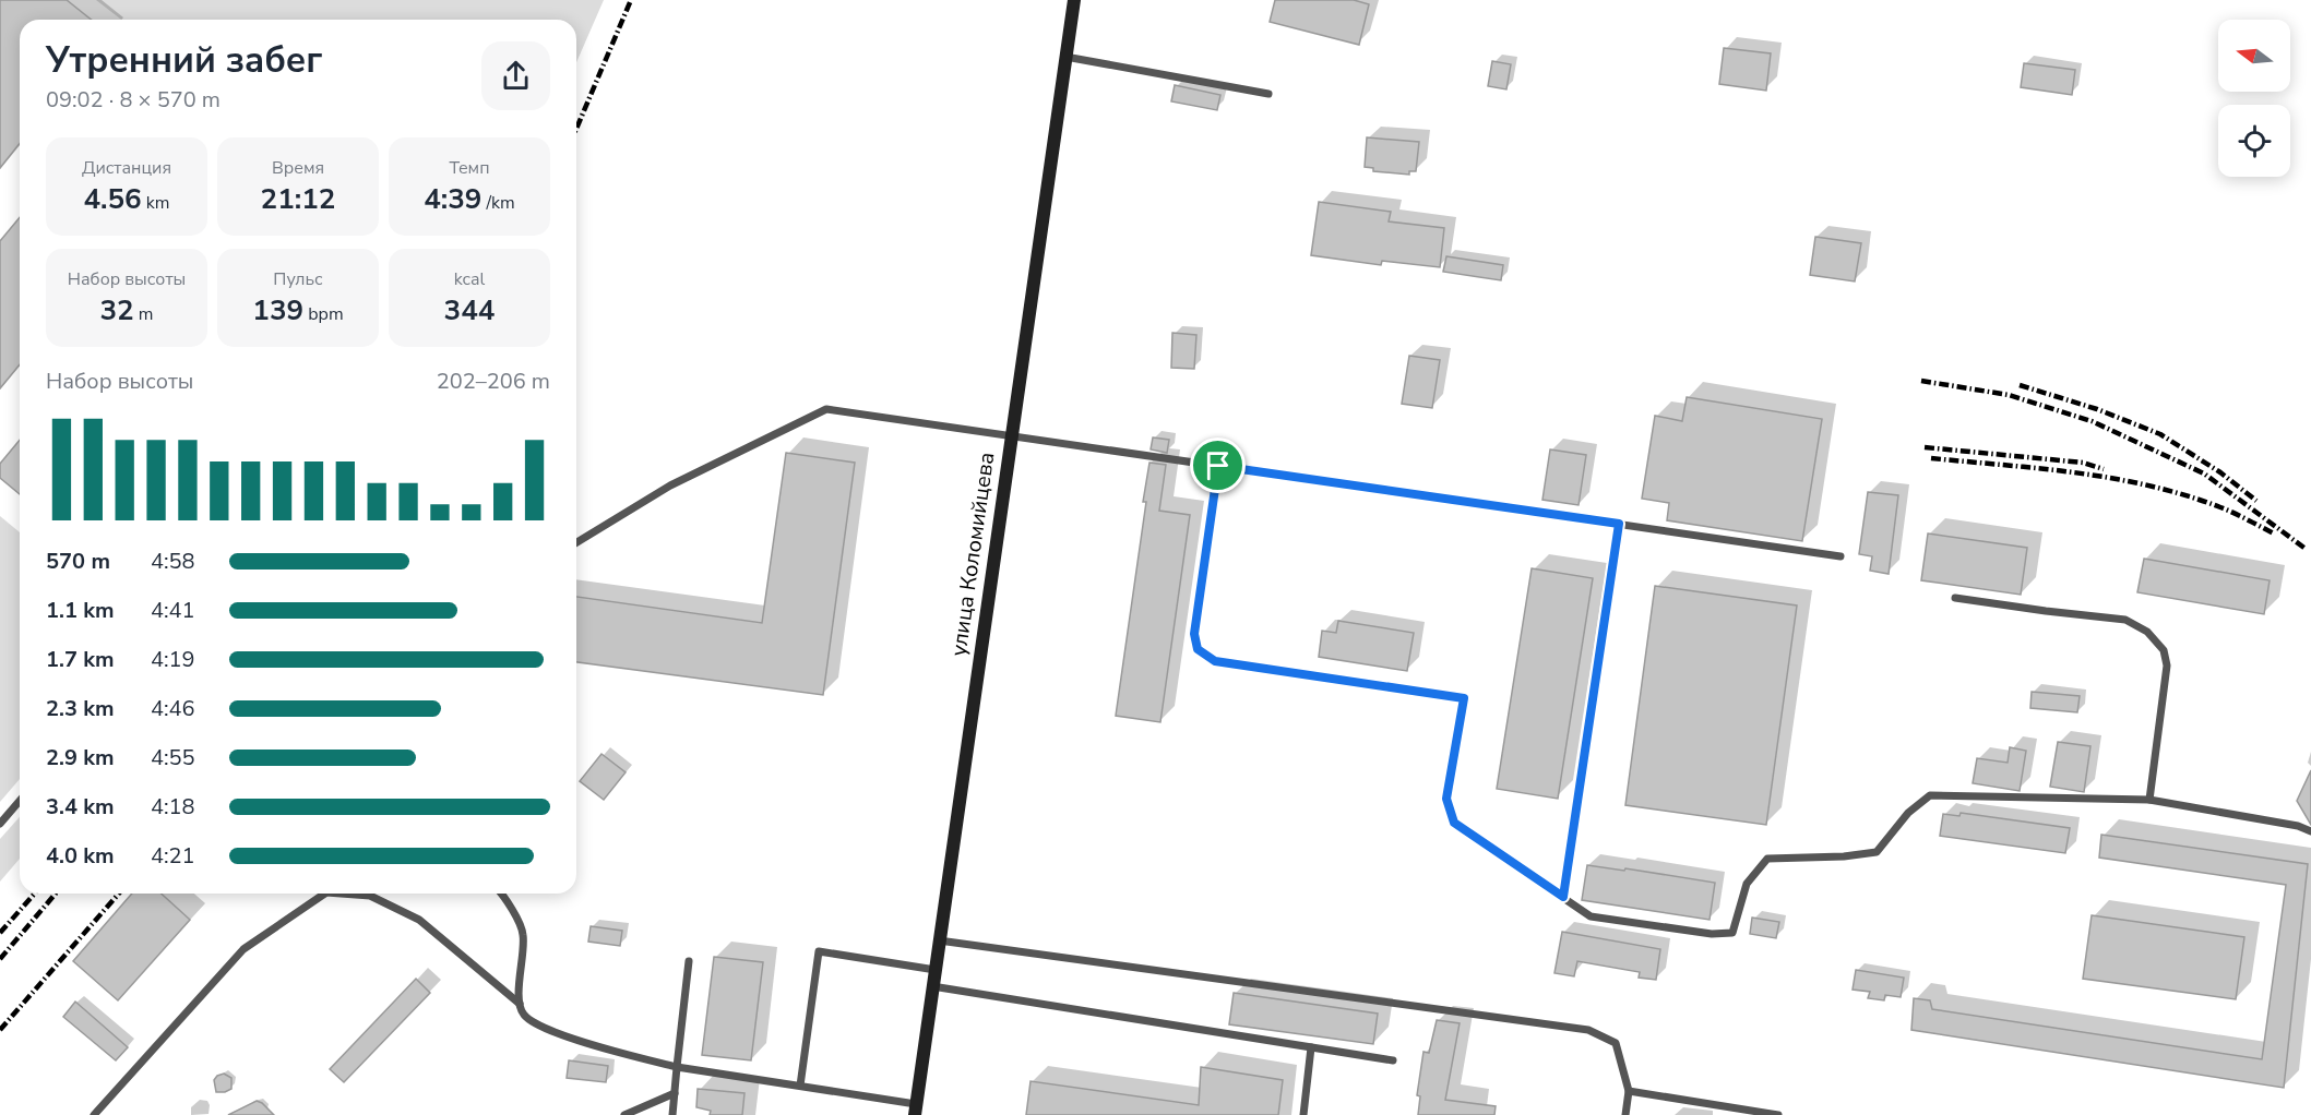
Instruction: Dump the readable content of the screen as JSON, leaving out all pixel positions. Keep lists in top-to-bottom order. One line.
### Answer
{"streets":{"street":["улица Коломийцева"]},"north":"left","page":{"heading":["Утренний забег","09:02 · 8 × 570 m"],"stats":[["Дистанция","4.56 km"],["Время","21:12"],["Темп","4:39 /km"],["Набор высоты","32 m"],["Пульс","139 bpm"],["kcal","344"]],"chart":["Набор высоты","202–206 m"],"list":[{"name":"570 m","note":"4:58"},{"name":"1.1 km","note":"4:41"},{"name":"1.7 km","note":"4:19"},{"name":"2.3 km","note":"4:46"},{"name":"2.9 km","note":"4:55"},{"name":"3.4 km","note":"4:18"},{"name":"4.0 km","note":"4:21"}]}}
